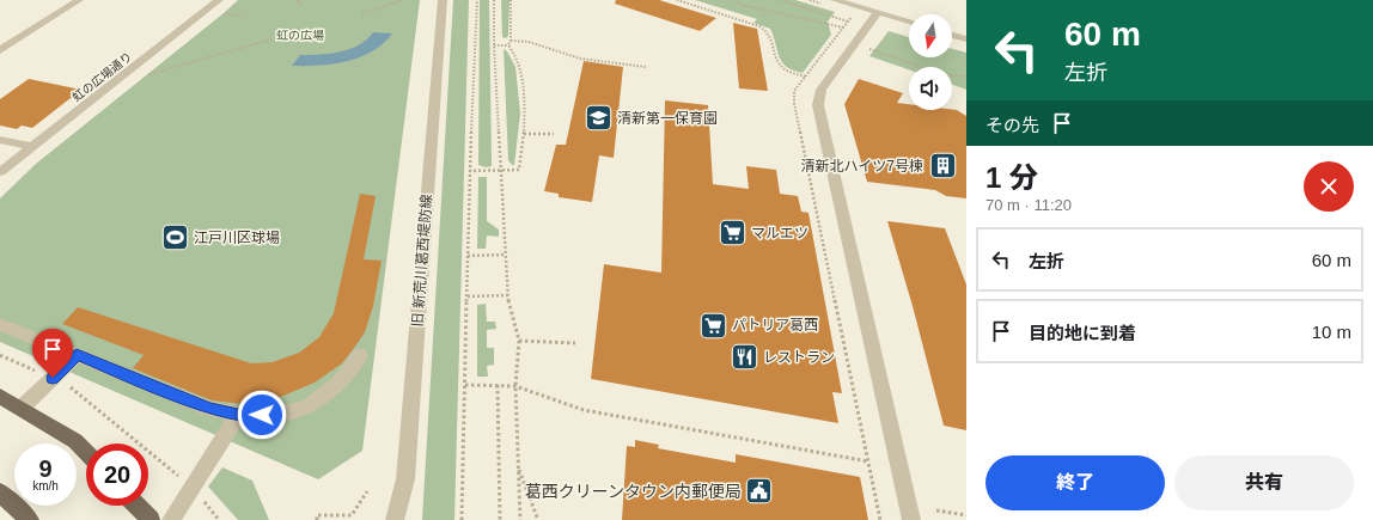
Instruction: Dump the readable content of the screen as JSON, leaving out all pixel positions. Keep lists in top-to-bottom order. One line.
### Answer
{"streets":{"street":["虹の広場通り","旧 新荒川葛西堤防線"]},"parks":["虹の広場"],"places":{"school or university":["清新第一保育園"],"building":["清新北ハイツ7号棟"],"supermarket":["マルエツ","パトリア葛西"],"sports":["江戸川区球場"],"restaurant":["レストラン"],"public building":["葛西クリーンタウン内郵便局"]},"north":"bottom","page":{"turn":["60 m","左折"],"then":"その先","heading":["1 分","70 m · 11:20"],"list":[{"name":"左折","value":"60 m"},{"name":"目的地に到着","value":"10 m"}],"speed":"9 km/h","limit":"20","buttons":["終了","共有"]}}
